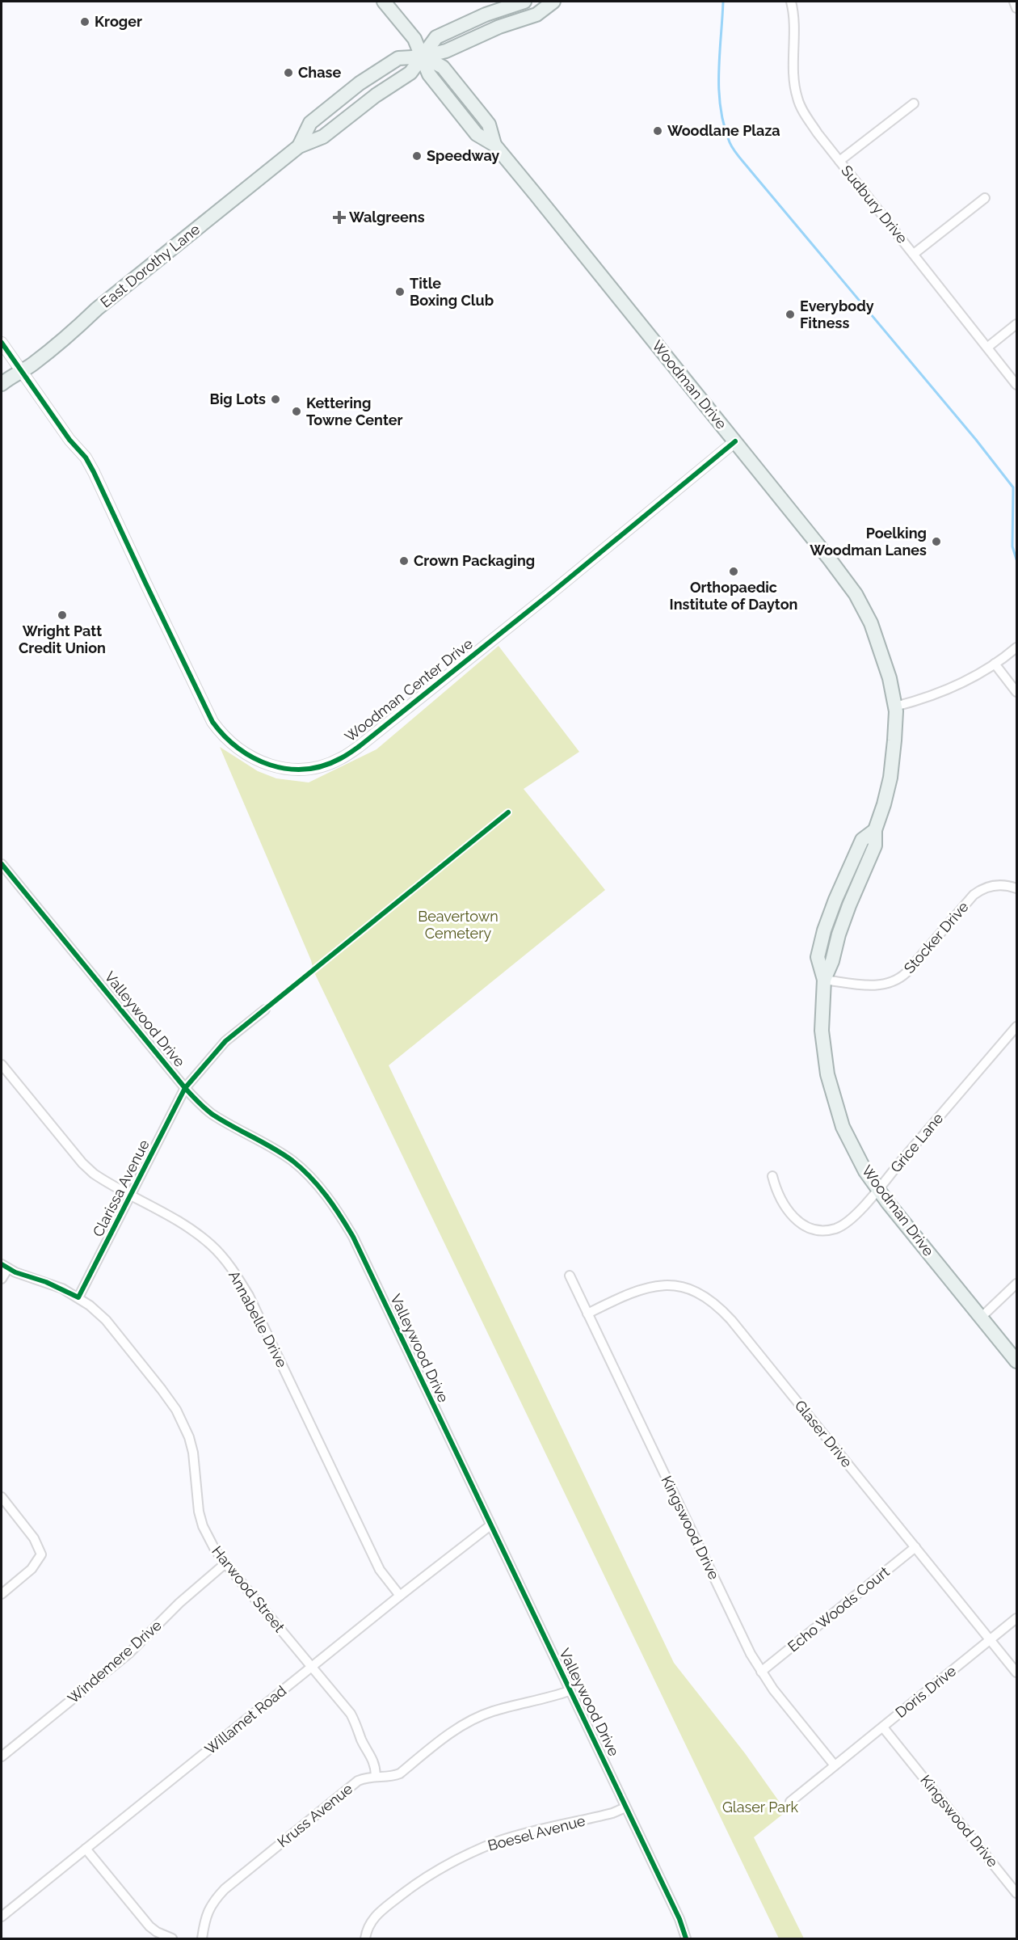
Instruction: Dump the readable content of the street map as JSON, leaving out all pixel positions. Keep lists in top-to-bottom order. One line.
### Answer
{"streets":{"main road":["East Dorothy Lane","Woodman Drive"],"street":["Sudbury Drive","Woodman Center Drive","Stocker Drive","Valleywood Drive","Grice Lane","Clarissa Avenue","Annabelle Drive","Glaser Drive","Kingswood Drive","Harwood Street","Echo Woods Court","Windemere Drive","Doris Drive","Willamet Road","Kruss Avenue","Boesel Avenue"]},"crossings":[["East Dorothy Lane","Woodman Drive"],["East Dorothy Lane","Woodman Center Drive"],["Woodman Drive","Woodman Center Drive"],["Woodman Drive","Stocker Drive"],["Woodman Drive","Grice Lane"],["Valleywood Drive","Clarissa Avenue"],["Valleywood Drive","Willamet Road"],["Valleywood Drive","Kruss Avenue"],["Valleywood Drive","Boesel Avenue"],["Clarissa Avenue","Annabelle Drive"],["Clarissa Avenue","Harwood Street"],["Annabelle Drive","Willamet Road"],["Glaser Drive","Kingswood Drive"],["Glaser Drive","Echo Woods Court"],["Glaser Drive","Doris Drive"],["Kingswood Drive","Echo Woods Court"],["Kingswood Drive","Doris Drive"],["Harwood Street","Windemere Drive"],["Harwood Street","Willamet Road"],["Harwood Street","Kruss Avenue"]],"parks":["Beavertown Cemetery","Glaser Park"],"places":{"other":["Kroger","Chase","Woodlane Plaza","Speedway","Title Boxing Club","Everybody Fitness","Big Lots","Kettering Towne Center","Poelking Woodman Lanes","Crown Packaging","Orthopaedic Institute of Dayton","Wright Patt Credit Union"],"health":["Walgreens"]}}
